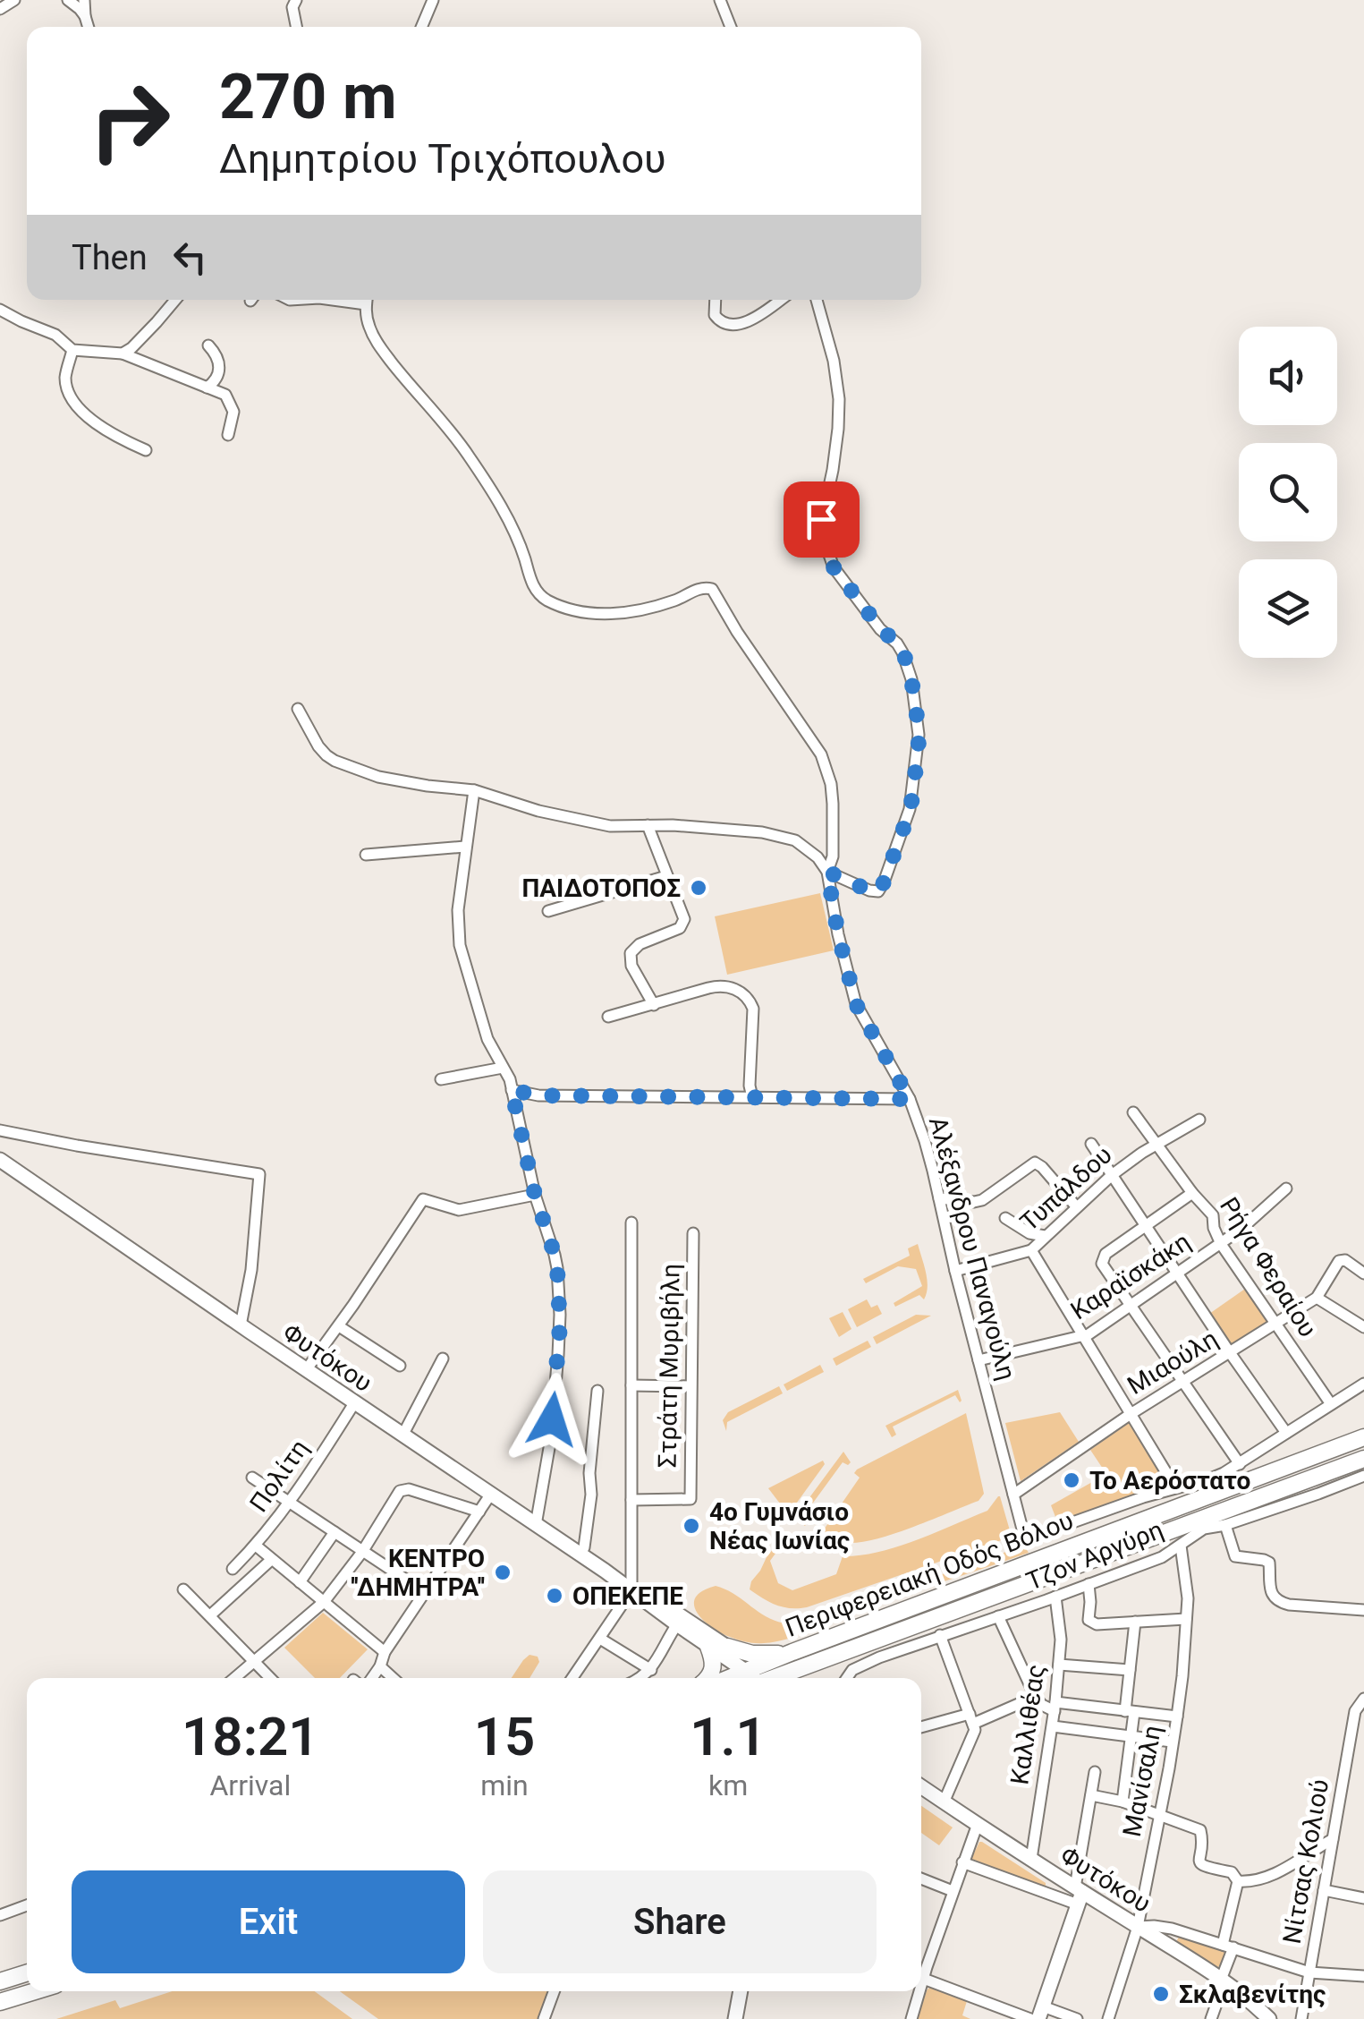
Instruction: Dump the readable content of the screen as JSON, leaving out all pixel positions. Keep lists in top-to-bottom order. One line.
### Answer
{"streets":{"main road":["Περιφερειακή Οδός Βόλου"],"street":["Τυπάλδου","Αλέξανδρου Παναγούλη","Ρήγα Φεραίου","Καραϊσκάκη","Φυτόκου","Μιαούλη","Στράτη Μυριβήλη","Πολίτη","Τζον Αργύρη","Καλλιθέας","Μανίσαλη","Νίτσας Κολιού"]},"crossings":[["Τυπάλδου","Αλέξανδρου Παναγούλη"],["Τυπάλδου","Ρήγα Φεραίου"],["Αλέξανδρου Παναγούλη","Καραϊσκάκη"],["Αλέξανδρου Παναγούλη","Μιαούλη"],["Ρήγα Φεραίου","Καραϊσκάκη"],["Ρήγα Φεραίου","Μιαούλη"],["Φυτόκου","Πολίτη"],["Φυτόκου","Καλλιθέας"],["Φυτόκου","Μανίσαλη"],["Τζον Αργύρη","Καλλιθέας"],["Τζον Αργύρη","Μανίσαλη"]],"places":["ΠΑΙΔΟΤΟΠΟΣ","Το Αερόστατο","4ο Γυμνάσιο Νέας Ιωνίας","ΚΕΝΤΡΟ ''ΔΗΜΗΤΡΑ''","ΟΠΕΚΕΠΕ","Σκλαβενίτης"],"page":{"turn":["270 m","Δημητρίου Τριχόπουλου"],"then":"Then","eta":["18:21","Arrival","15","min","1.1","km"],"buttons":["Exit","Share"]}}
